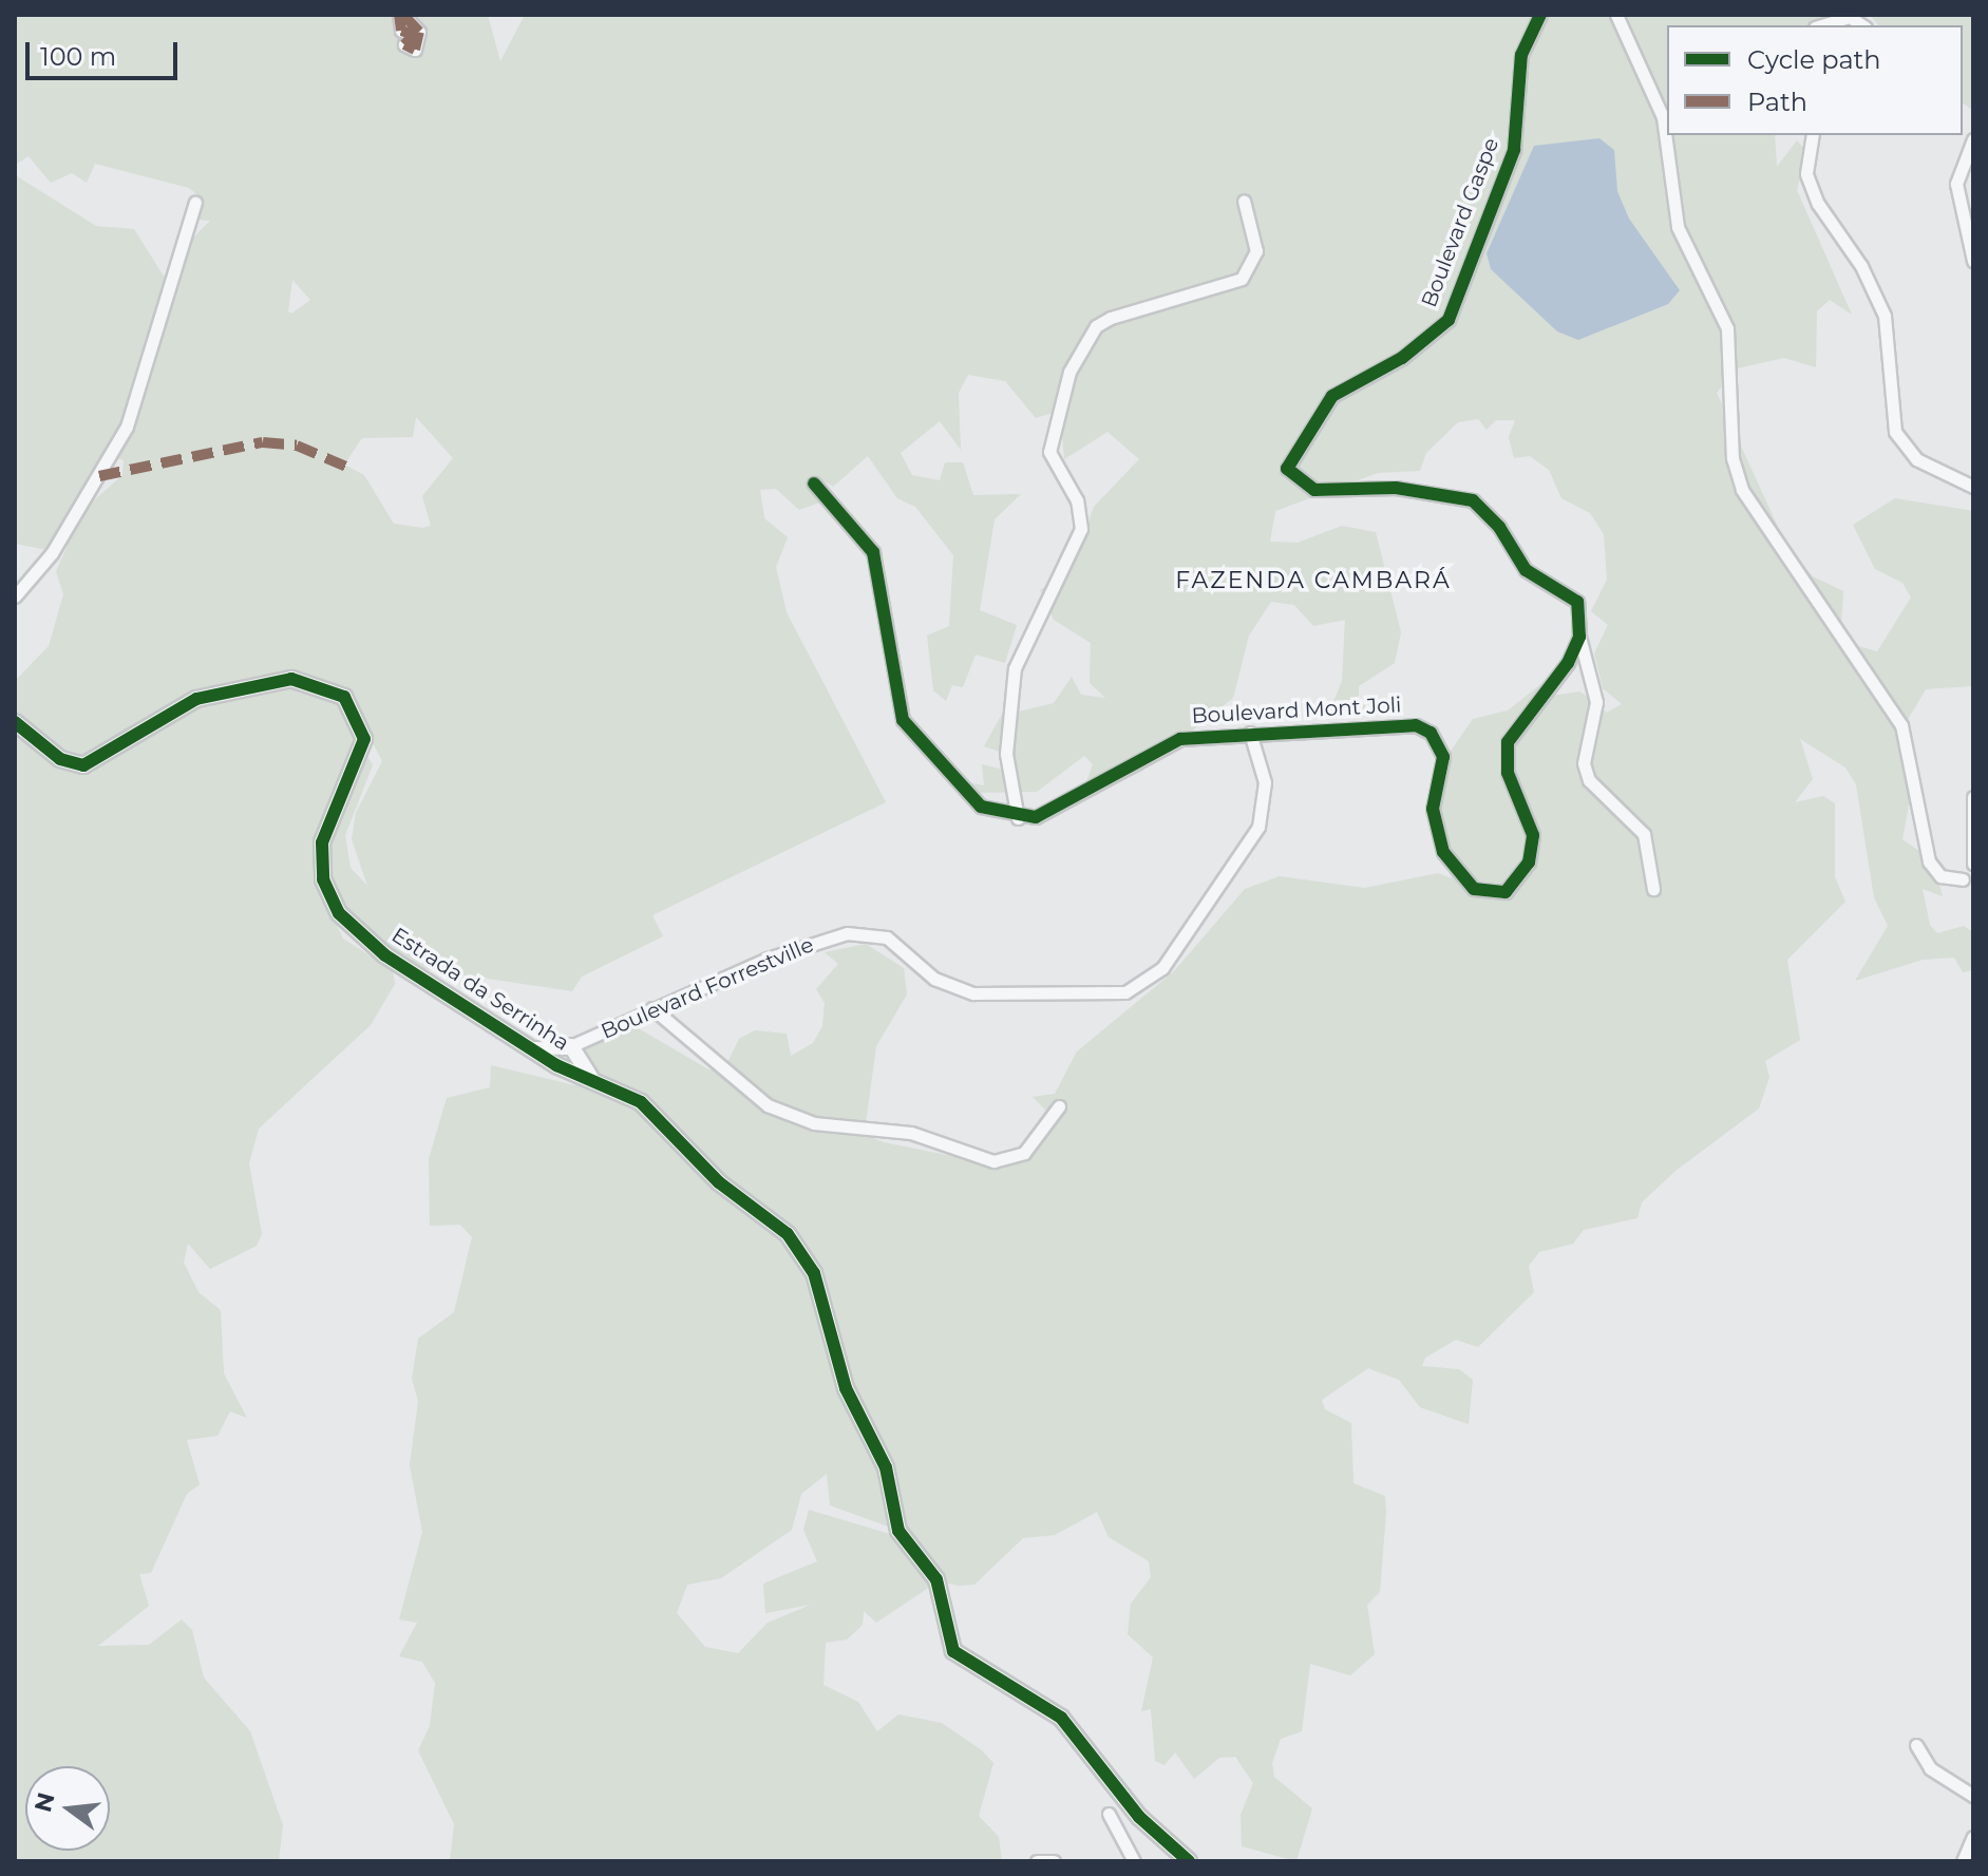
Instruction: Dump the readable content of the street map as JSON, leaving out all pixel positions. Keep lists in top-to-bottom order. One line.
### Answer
{"streets":{"street":["Boulevard Gaspe","Boulevard Mont Joli","Boulevard Forrestville","Estrada da Serrinha"]},"crossings":[["Boulevard Gaspe","Boulevard Mont Joli"],["Boulevard Mont Joli","Boulevard Forrestville"]],"districts":["FAZENDA CAMBARÁ"],"legend":["Cycle path","Path"],"scale_bar":"100 m","north":"left"}
